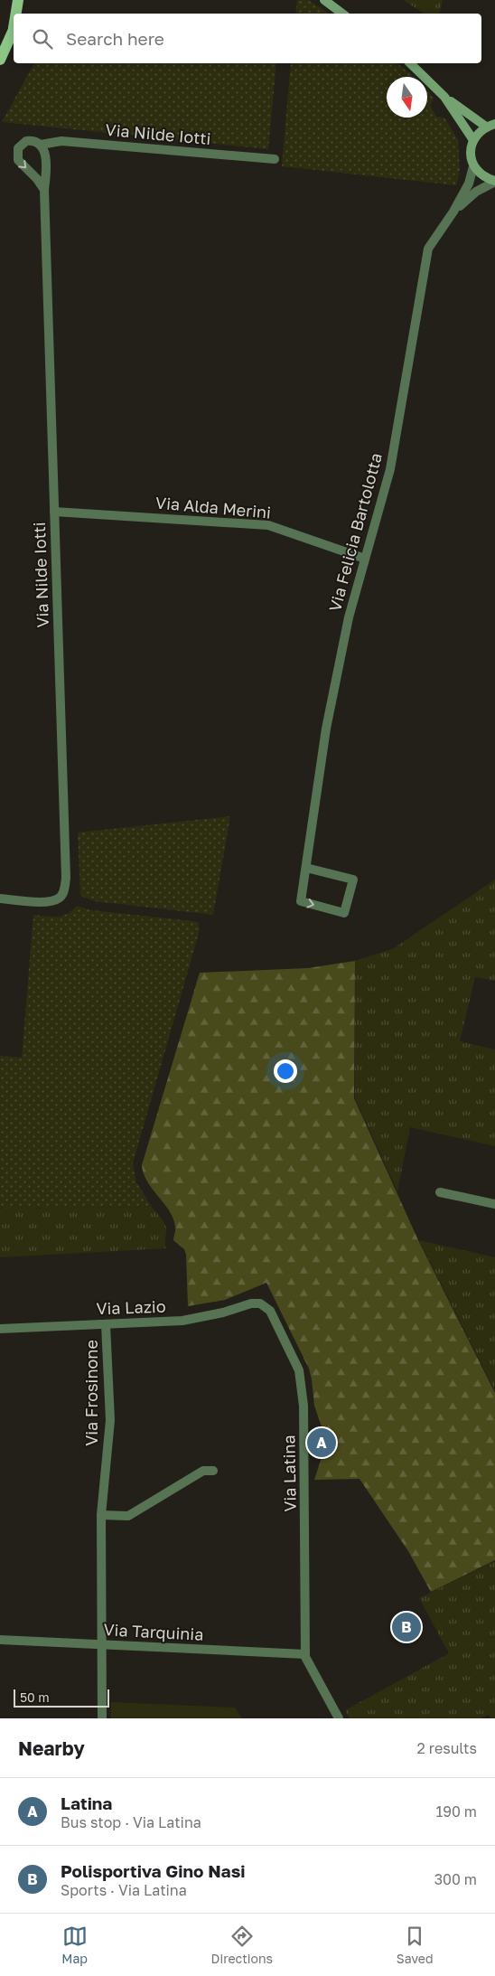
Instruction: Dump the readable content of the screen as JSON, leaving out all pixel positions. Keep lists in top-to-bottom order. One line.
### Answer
{"streets":{"street":["Via Nilde Iotti","Via Alda Merini","Via Felicia Bartolotta","Via Lazio","Via Frosinone","Via Latina","Via Tarquinia"]},"crossings":[["Via Nilde Iotti","Via Alda Merini"],["Via Alda Merini","Via Felicia Bartolotta"],["Via Lazio","Via Frosinone"],["Via Lazio","Via Latina"],["Via Frosinone","Via Tarquinia"],["Via Latina","Via Tarquinia"]],"scale_bar":"50 m","north":"bottom","page":{"search":"Search here","pins":["A","B"],"scale":"50 m","heading":["Nearby","2 results"],"list":[{"mark":"A","name":"Latina","note":"Bus stop · Via Latina","value":"190 m"},{"mark":"B","name":"Polisportiva Gino Nasi","note":"Sports · Via Latina","value":"300 m"}],"nav":["Map","Directions","Saved"]}}
